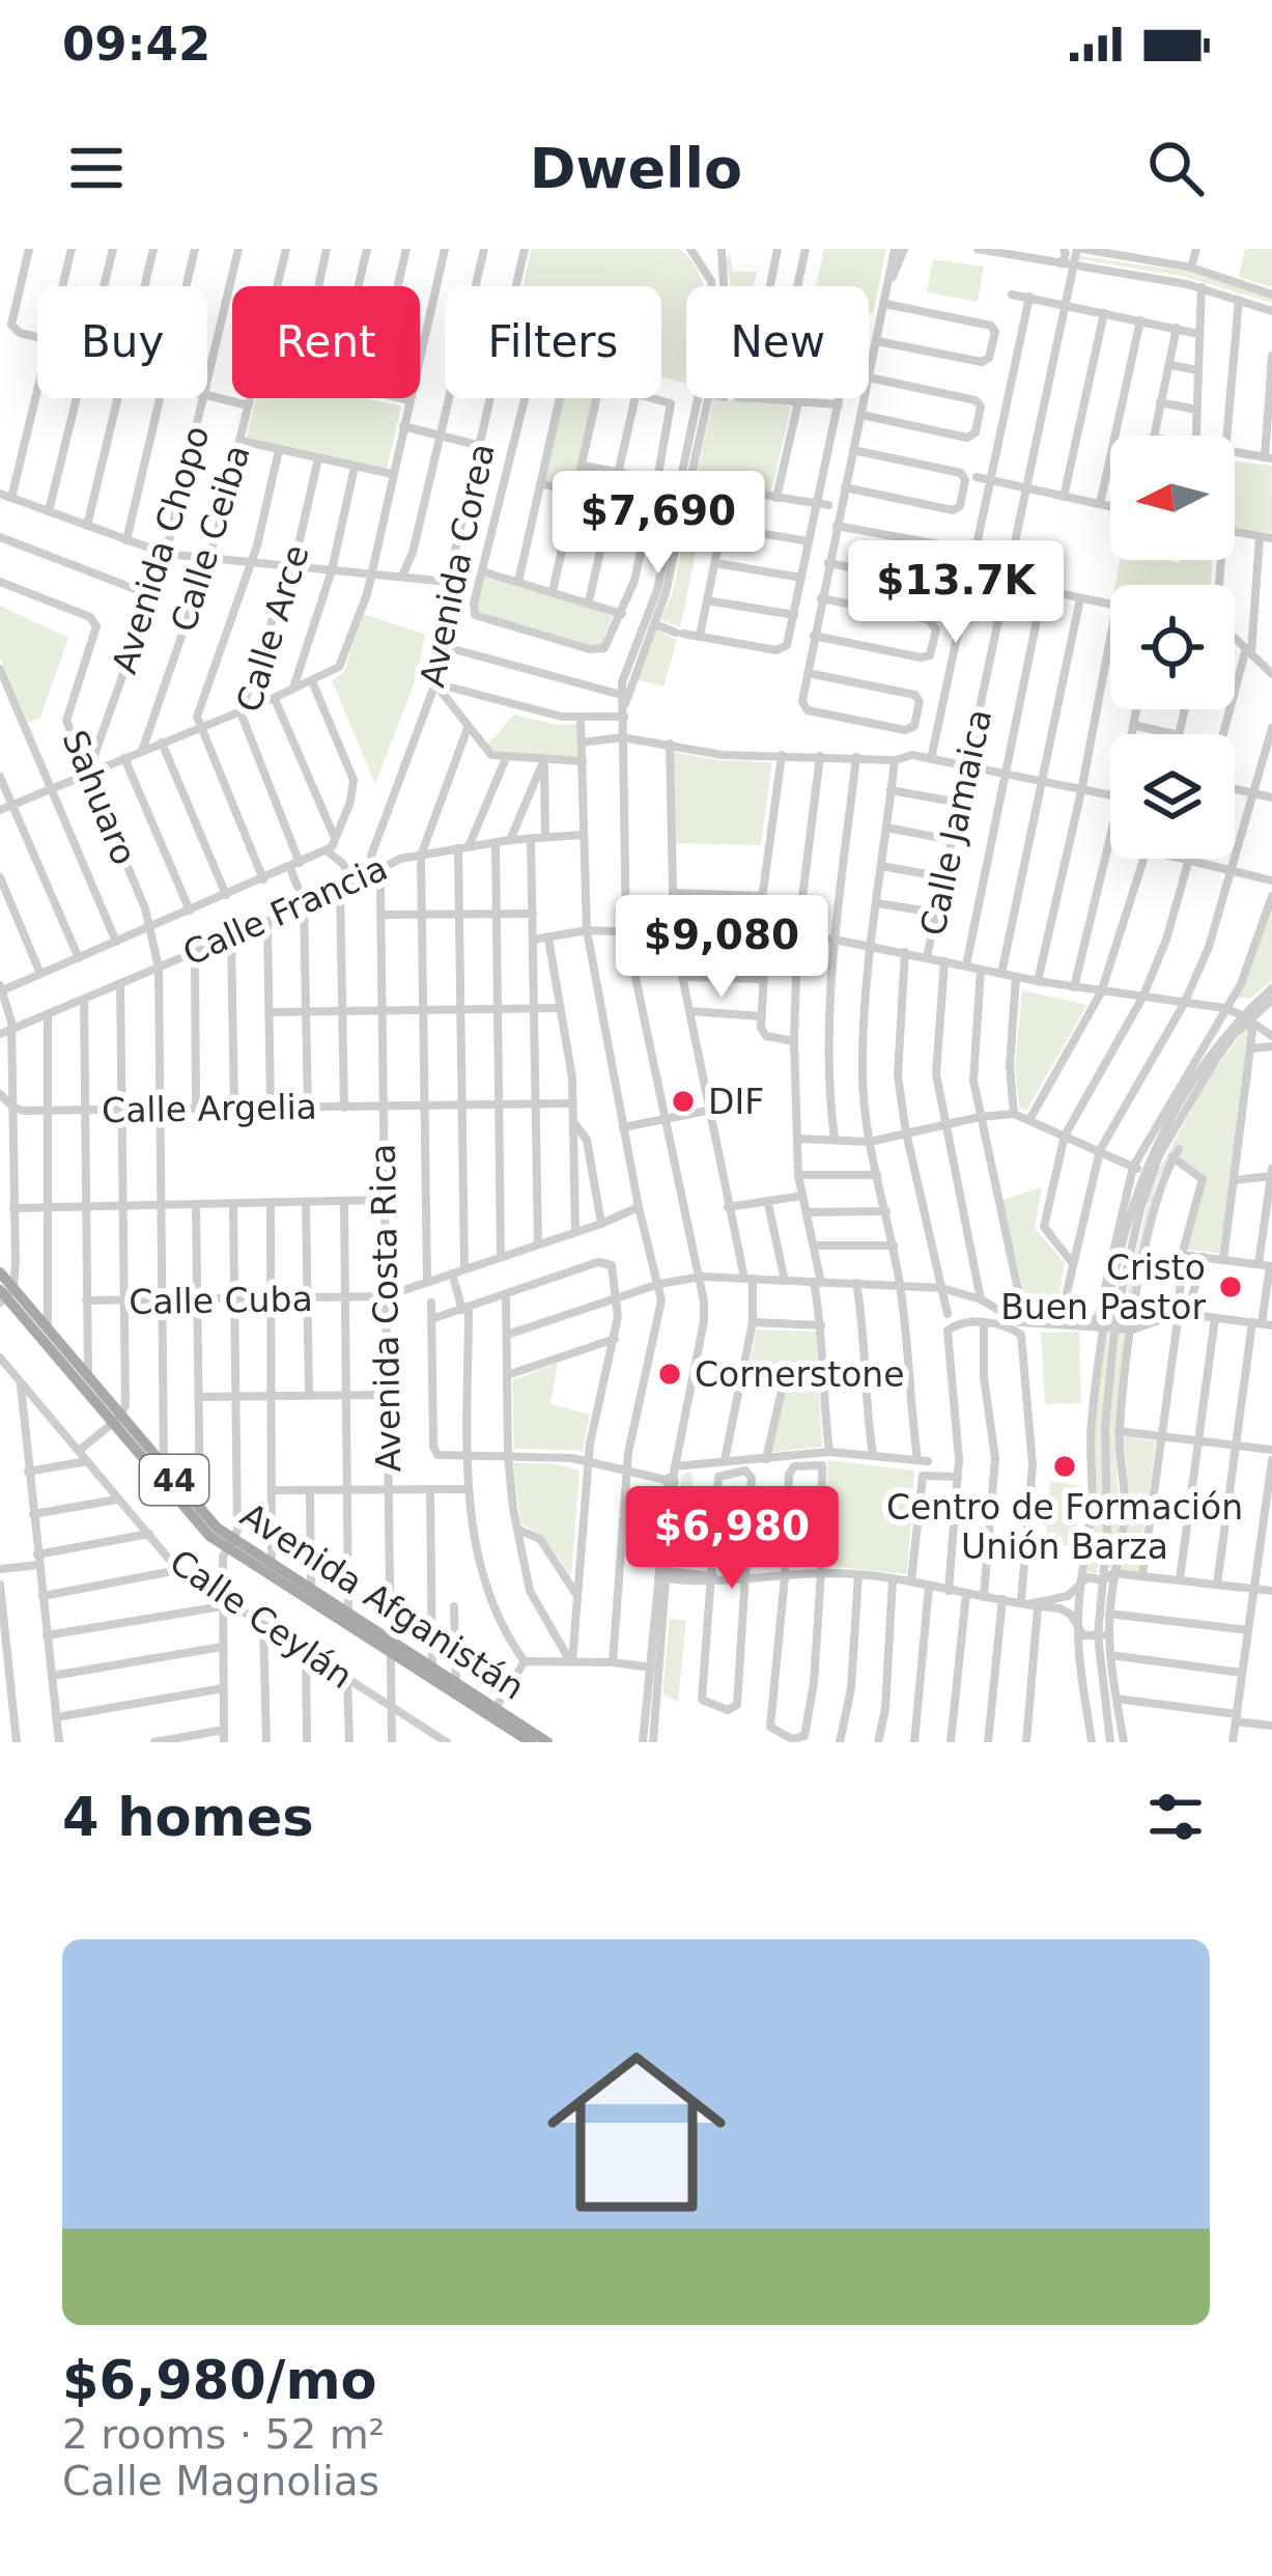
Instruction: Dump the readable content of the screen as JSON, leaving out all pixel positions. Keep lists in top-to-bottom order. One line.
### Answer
{"streets":{"main road":["44","Avenida Afganistán"],"street":["Calle Ceiba","Avenida Chopo","Avenida Corea","Calle Arce","Sahuaro","Calle Jamaica","Calle Francia","Calle Argelia","Calle Cuba","Avenida Costa Rica","Calle Ceylán"]},"crossings":[["Avenida Chopo","Sahuaro"],["Avenida Corea","Calle Francia"],["Avenida Corea","Avenida Costa Rica"],["Sahuaro","Calle Francia"],["Sahuaro","Calle Argelia"],["Sahuaro","Calle Cuba"],["Sahuaro","Avenida Afganistán"],["Calle Francia","Avenida Costa Rica"],["Calle Argelia","Avenida Costa Rica"],["Calle Cuba","Avenida Costa Rica"],["Avenida Costa Rica","Avenida Afganistán"],["Avenida Costa Rica","Calle Ceylán"]],"places":["DIF","Cristo Buen Pastor","Cornerstone","Centro de Formación Unión Barza"],"north":"left","page":{"status":"09:42","header":"Dwello","chip":["Buy","Rent","Filters","New"],"price":["$7,690","$13.7K","$9,080","$6,980"],"heading":"4 homes","list":[{"name":"$6,980/mo","note":"2 rooms · 52 m² · Calle Magnolias"}]}}
